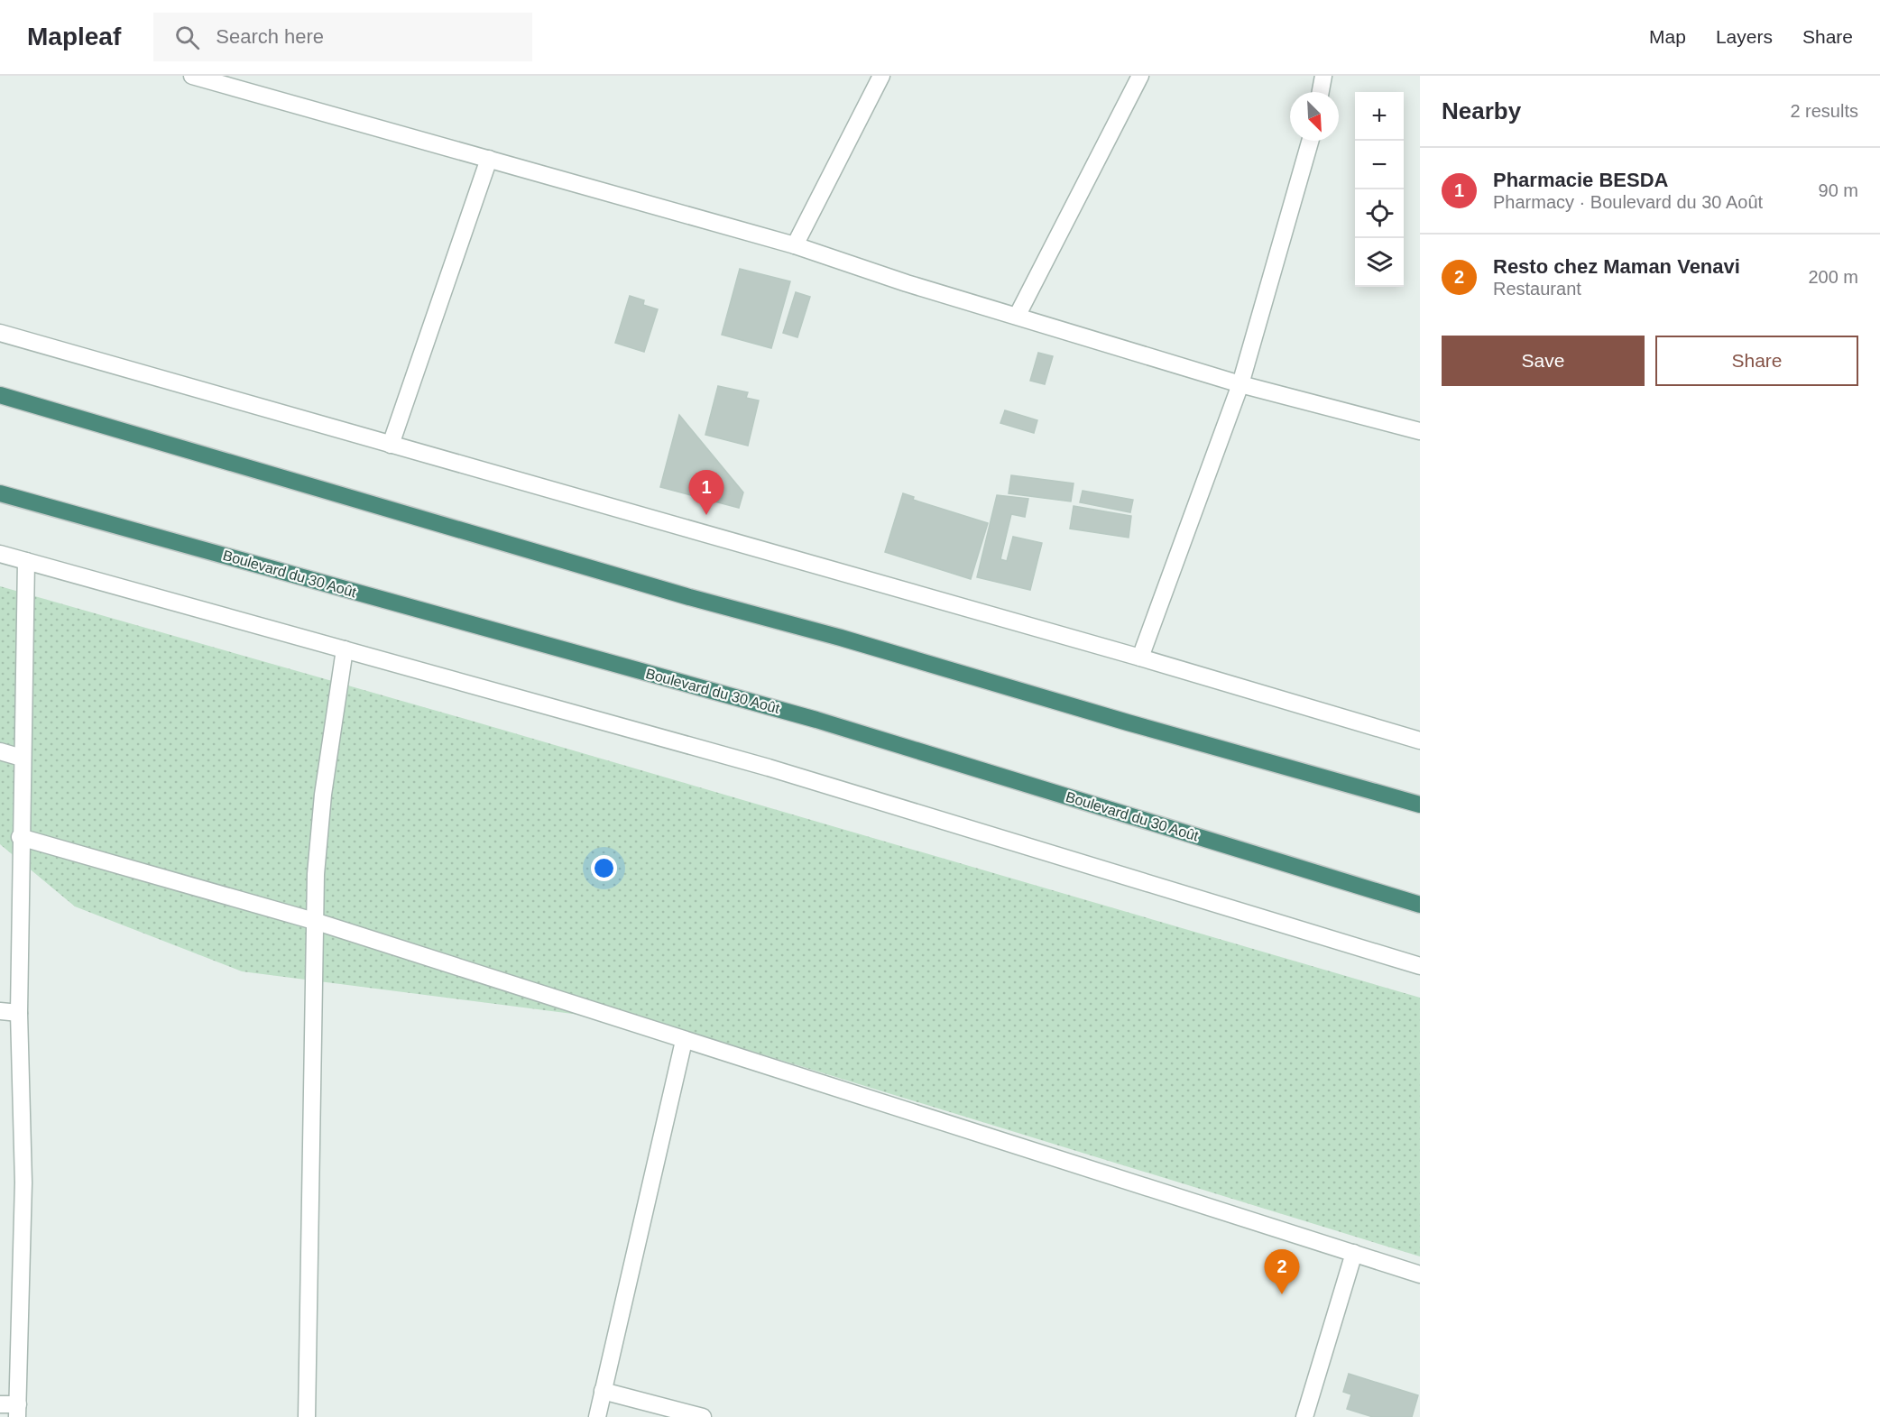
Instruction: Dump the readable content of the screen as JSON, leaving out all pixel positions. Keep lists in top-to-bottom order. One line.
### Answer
{"streets":{"highway":["Boulevard du 30 Août"]},"north":"bottom right","page":{"header":"Mapleaf","search":"Search here","nav":["Map","Layers","Share"],"heading":["Nearby","2 results"],"map_buttons":["+","−"],"list":[{"mark":"1","name":"Pharmacie BESDA","note":"Pharmacy · Boulevard du 30 Août","value":"90 m"},{"mark":"2","name":"Resto chez Maman Venavi","note":"Restaurant","value":"200 m"}],"buttons":["Save","Share"],"pins":["1","2"]}}
